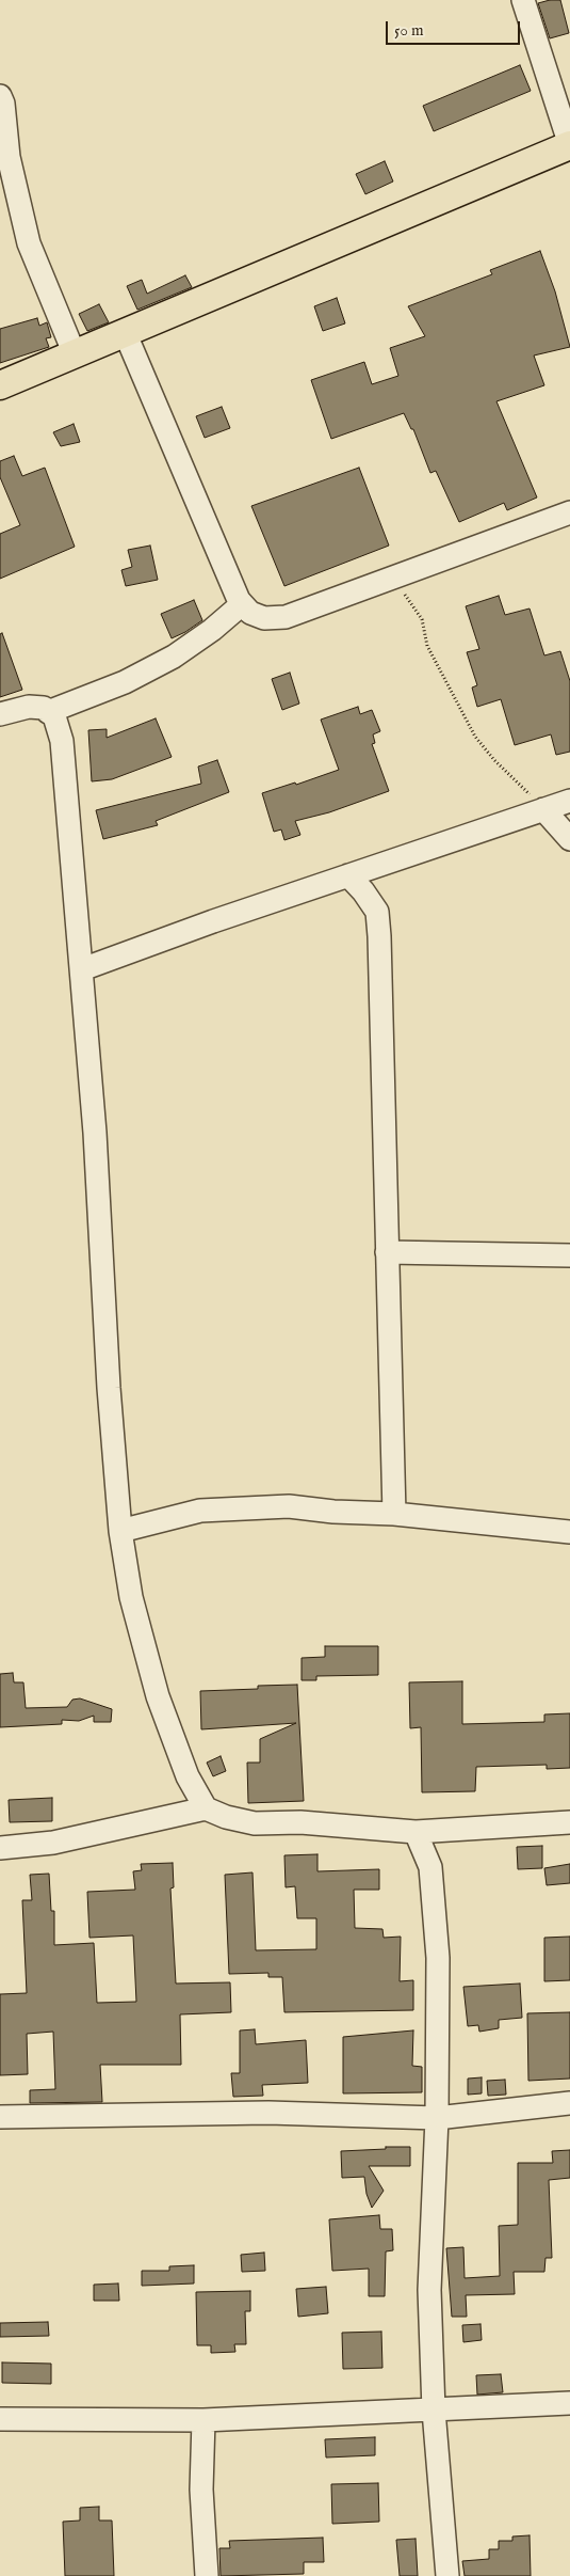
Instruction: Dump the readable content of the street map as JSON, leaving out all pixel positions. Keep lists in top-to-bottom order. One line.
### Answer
{"scale_bar":"50 m"}
